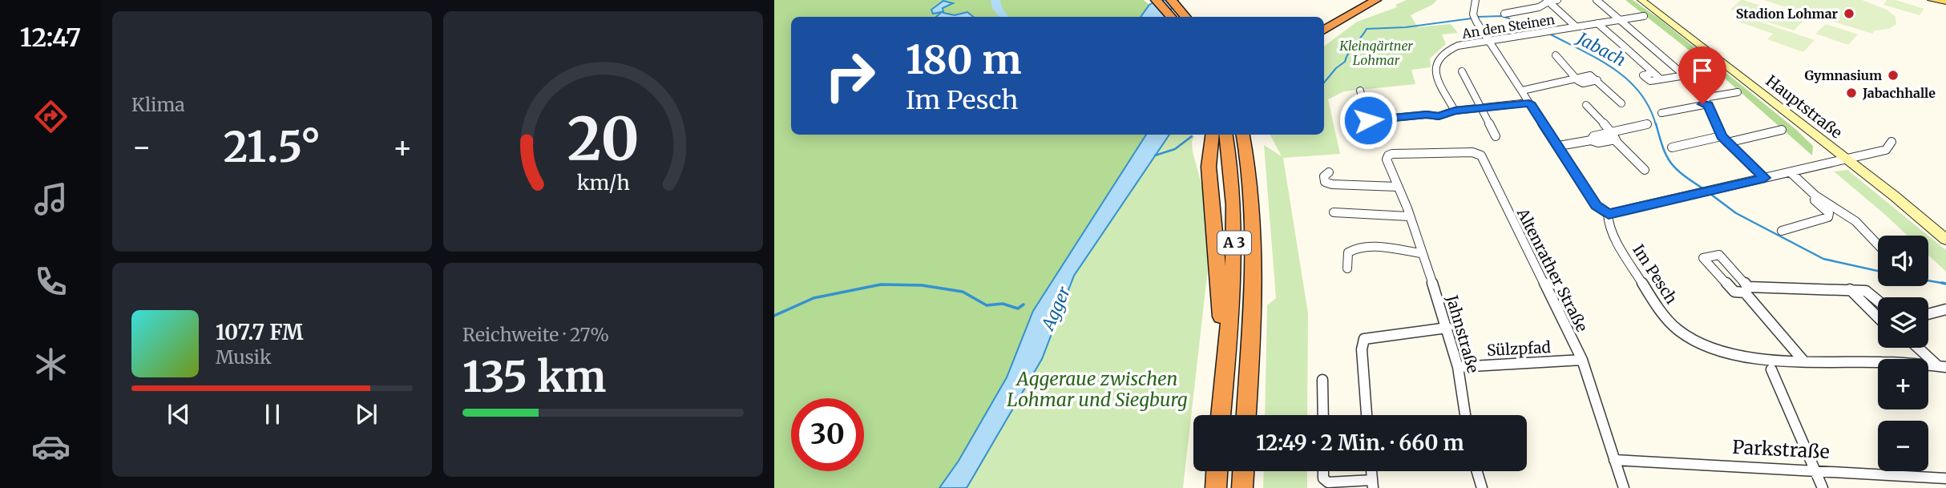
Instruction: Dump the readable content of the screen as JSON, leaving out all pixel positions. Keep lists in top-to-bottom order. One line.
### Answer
{"streets":{"highway":["A 3"],"main road":["Hauptstraße"],"street":["An den Steinen","Altenrather Straße","Im Pesch","Jahnstraße","Sülzpfad","Parkstraße"]},"crossings":[["An den Steinen","Im Pesch"],["Altenrather Straße","Jahnstraße"],["Altenrather Straße","Sülzpfad"],["Altenrather Straße","Parkstraße"],["Jahnstraße","Sülzpfad"]],"water":["Jabach","Agger"],"parks":["Kleingärtner Lohmar","Aggeraue zwischen Lohmar und Siegburg"],"places":["Stadion Lohmar","Gymnasium","Jabachhalle"],"page":{"tabs":"12:47","tile":["Klima",["Reichweite · 27%","135 km"]],"turn":["180 m","Im Pesch"],"heat":["−","21.5°","+"],"map_buttons":["+","−"],"song":["107.7 FM","Musik"],"limit":"30","trip":"12:49 · 2 Min. · 660 m","gauge":["20","km/h"]}}
